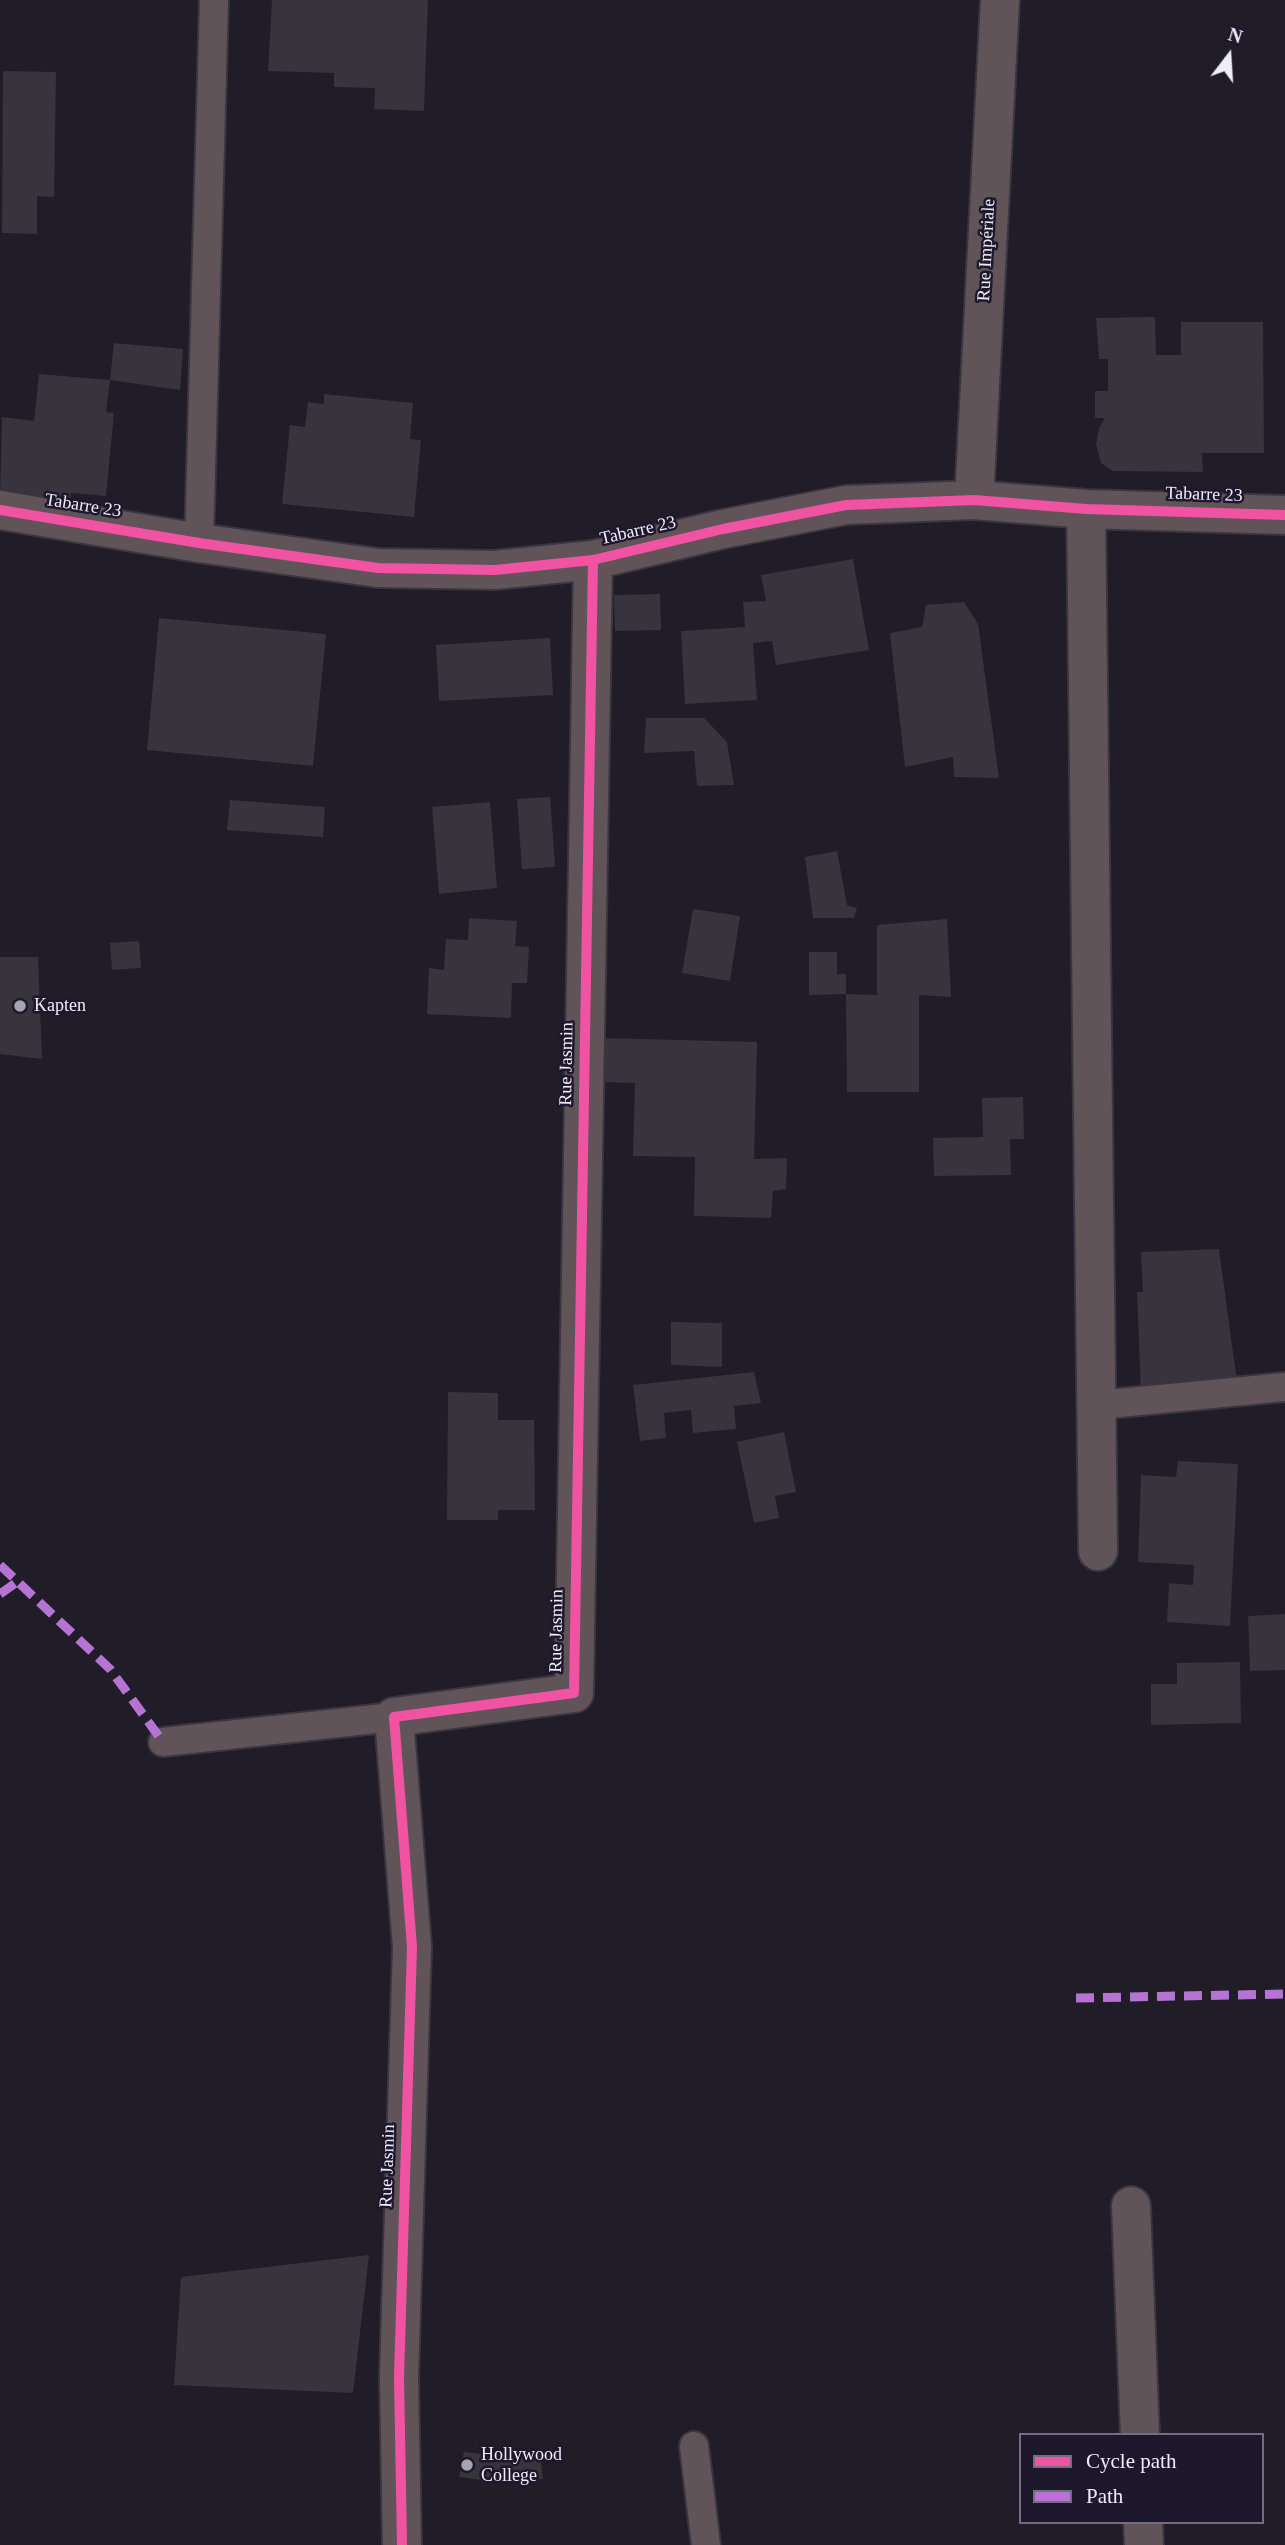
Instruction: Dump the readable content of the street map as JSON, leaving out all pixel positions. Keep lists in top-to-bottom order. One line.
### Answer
{"streets":{"street":["Rue Impériale","Tabarre 23","Rue Jasmin"]},"crossings":[["Rue Impériale","Tabarre 23"],["Tabarre 23","Rue Jasmin"]],"places":["Kapten","Hollywood College"],"legend":["Cycle path","Path"],"north":"top"}
